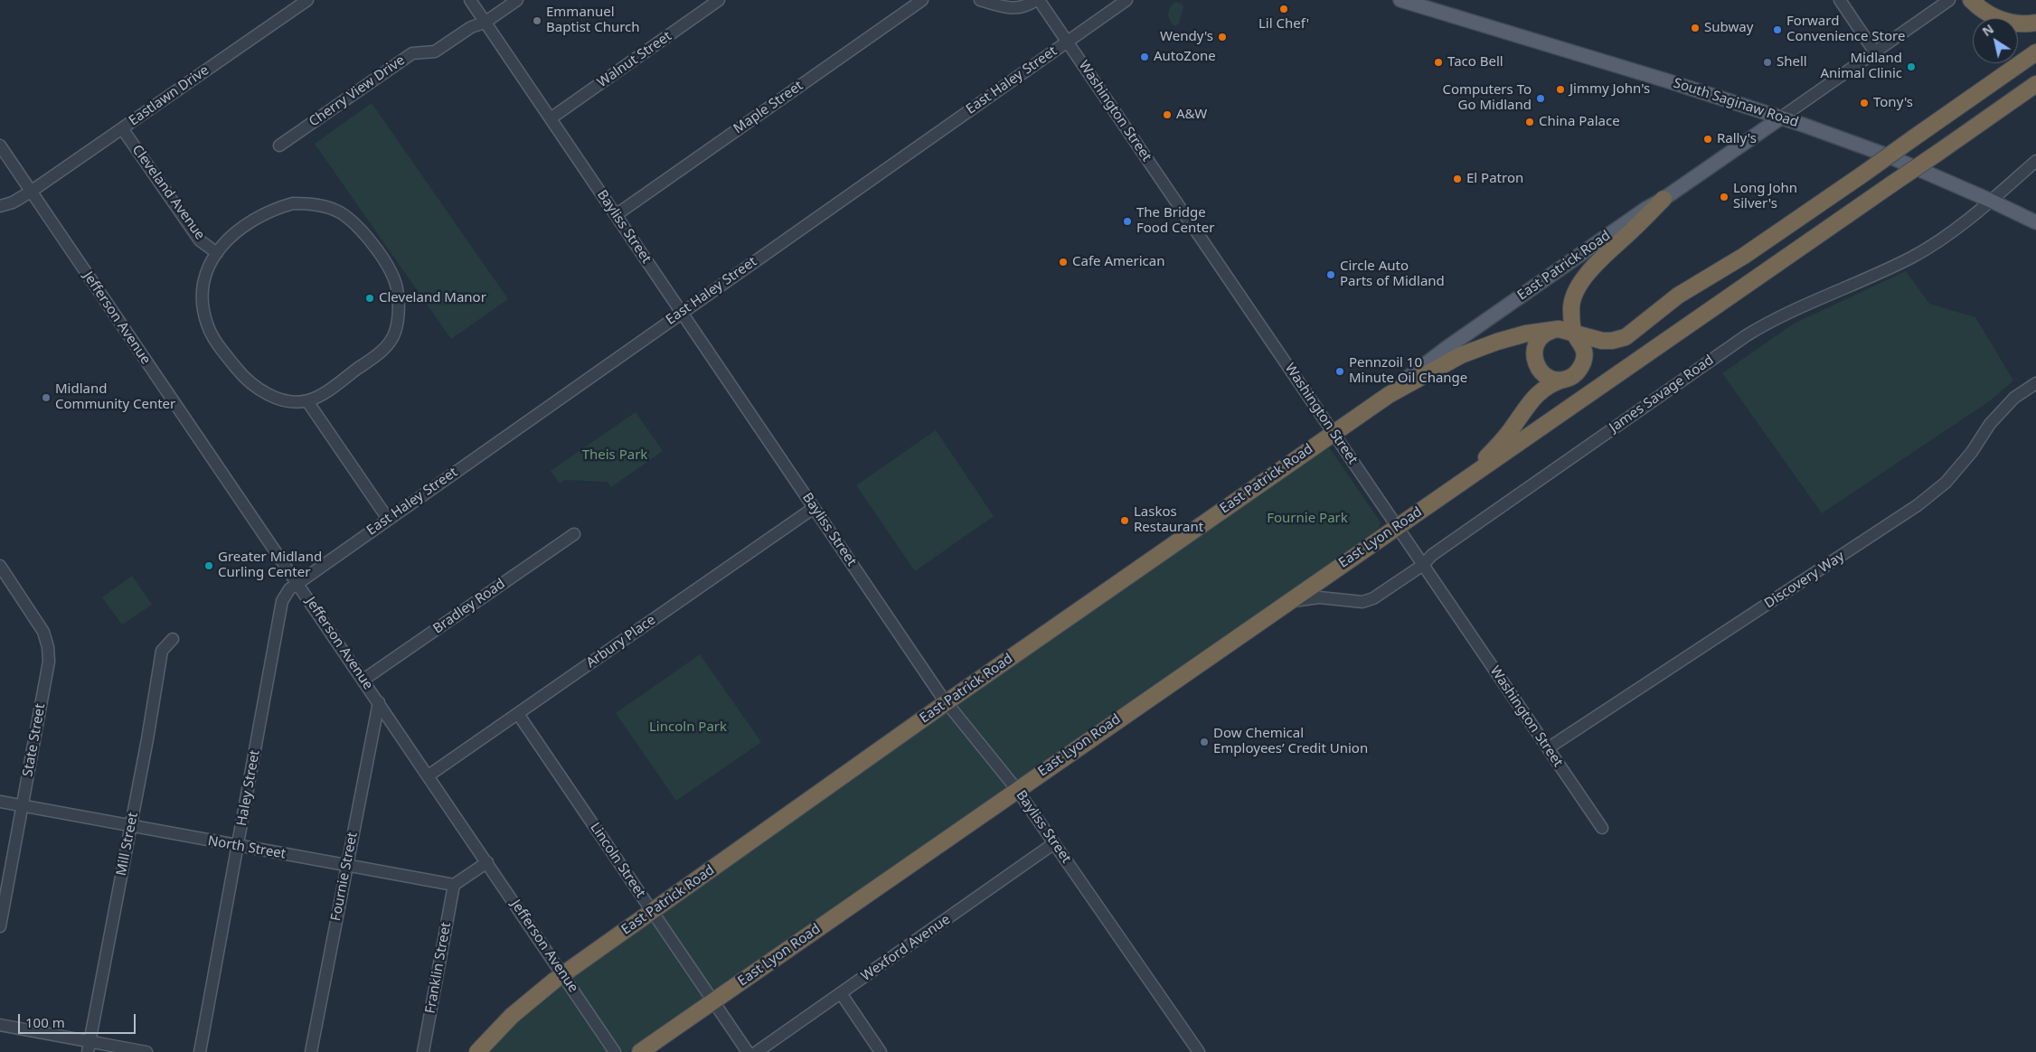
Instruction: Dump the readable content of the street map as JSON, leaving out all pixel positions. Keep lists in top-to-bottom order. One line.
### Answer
{"streets":{"highway":["East Patrick Road","East Lyon Road"],"main road":["South Saginaw Road"],"street":["Walnut Street","East Haley Street","Cherry View Drive","Eastlawn Drive","Maple Street","Washington Street","Cleveland Avenue","Bayliss Street","Jefferson Avenue","James Savage Road","Discovery Way","Bradley Road","Arbury Place","State Street","Haley Street","Mill Street","North Street","Lincoln Street","Fournie Street","Wexford Avenue","Franklin Street"]},"crossings":[["Walnut Street","Bayliss Street"],["East Haley Street","Washington Street"],["East Haley Street","Bayliss Street"],["East Haley Street","Jefferson Avenue"],["East Haley Street","Haley Street"],["Cherry View Drive","Bayliss Street"],["Eastlawn Drive","Cleveland Avenue"],["Eastlawn Drive","Jefferson Avenue"],["South Saginaw Road","East Patrick Road"],["South Saginaw Road","James Savage Road"],["Maple Street","Bayliss Street"],["Washington Street","East Patrick Road"],["Washington Street","James Savage Road"],["Washington Street","East Lyon Road"],["Washington Street","Discovery Way"],["Bayliss Street","East Patrick Road"],["Bayliss Street","East Lyon Road"],["Bayliss Street","Arbury Place"],["Bayliss Street","Wexford Avenue"],["East Patrick Road","Jefferson Avenue"],["East Patrick Road","Lincoln Street"],["Jefferson Avenue","Bradley Road"],["Jefferson Avenue","Arbury Place"],["Jefferson Avenue","Haley Street"],["Jefferson Avenue","Fournie Street"],["James Savage Road","East Lyon Road"],["East Lyon Road","Lincoln Street"],["Arbury Place","Lincoln Street"],["State Street","North Street"],["Haley Street","North Street"],["Mill Street","North Street"],["North Street","Fournie Street"],["North Street","Franklin Street"]],"parks":["Theis Park","Fournie Park","Lincoln Park"],"places":["Lil Chef'","Emmanuel Baptist Church","Subway","Forward Convenience Store","Wendy's","AutoZone","Taco Bell","Shell","Midland Animal Clinic","Jimmy John's","Computers To Go Midland","Tony's","A&W","China Palace","Rally's","El Patron","Long John Silver's","The Bridge Food Center","Cafe American","Circle Auto Parts of Midland","Cleveland Manor","Pennzoil 10 Minute Oil Change","Midland Community Center","Laskos Restaurant","Greater Midland Curling Center","Dow Chemical Employees’ Credit Union"],"scale_bar":"100 m","north":"top left"}
